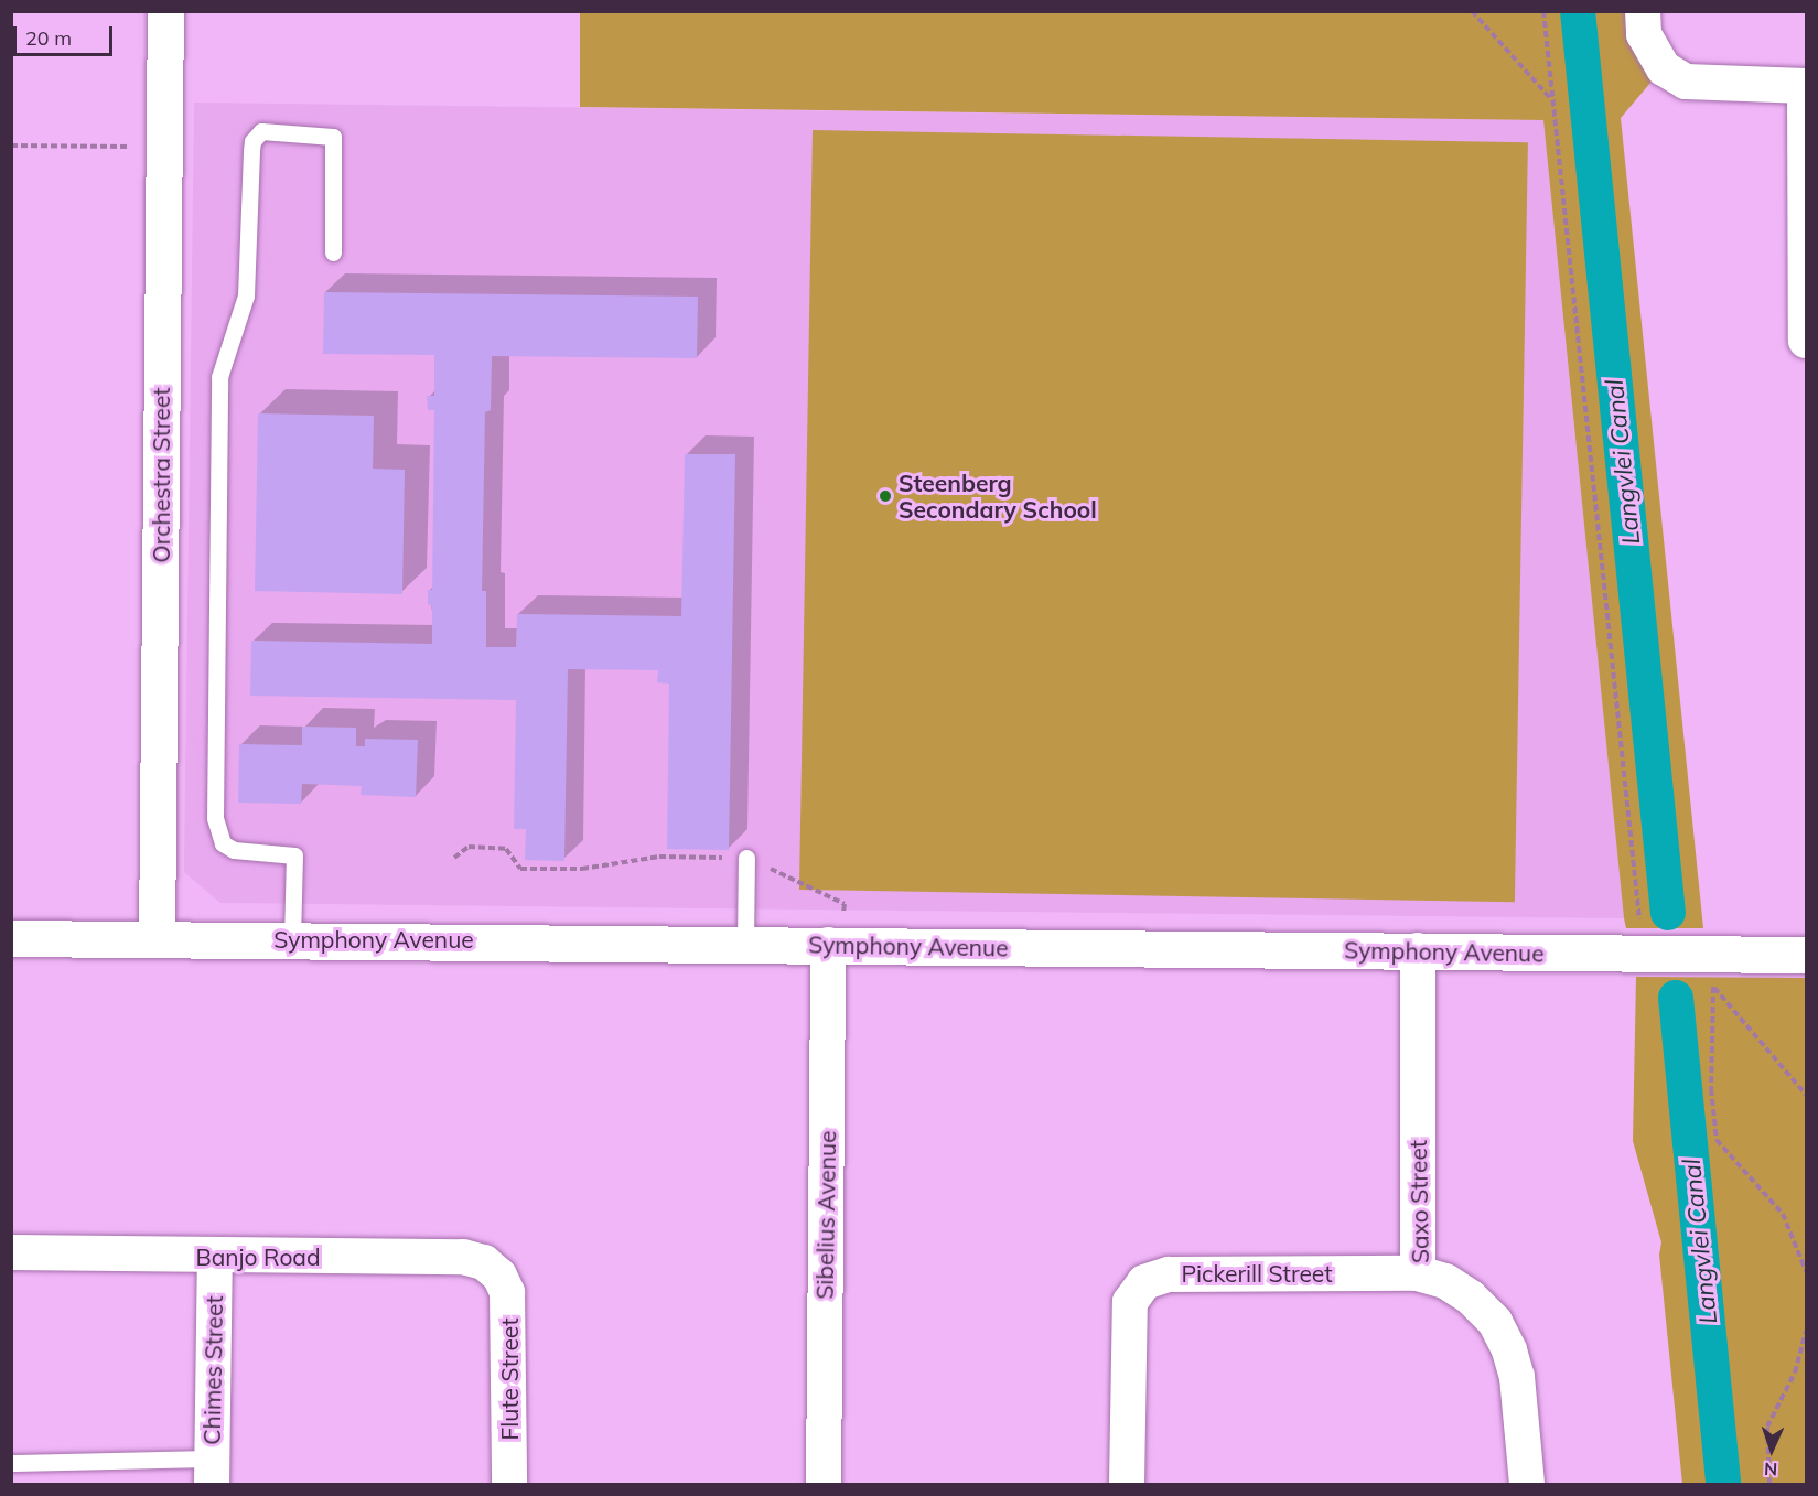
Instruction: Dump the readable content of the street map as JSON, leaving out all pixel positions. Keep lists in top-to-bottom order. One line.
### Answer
{"streets":{"street":["Orchestra Street","Symphony Avenue","Saxo Street","Sibelius Avenue","Banjo Road","Pickerill Street","Chimes Street","Flute Street"]},"crossings":[["Orchestra Street","Symphony Avenue"],["Symphony Avenue","Saxo Street"],["Symphony Avenue","Sibelius Avenue"],["Saxo Street","Pickerill Street"],["Banjo Road","Chimes Street"],["Banjo Road","Flute Street"]],"water":["Langvlei Canal"],"places":["Steenberg Secondary School"],"scale_bar":"20 m","north":"bottom"}
